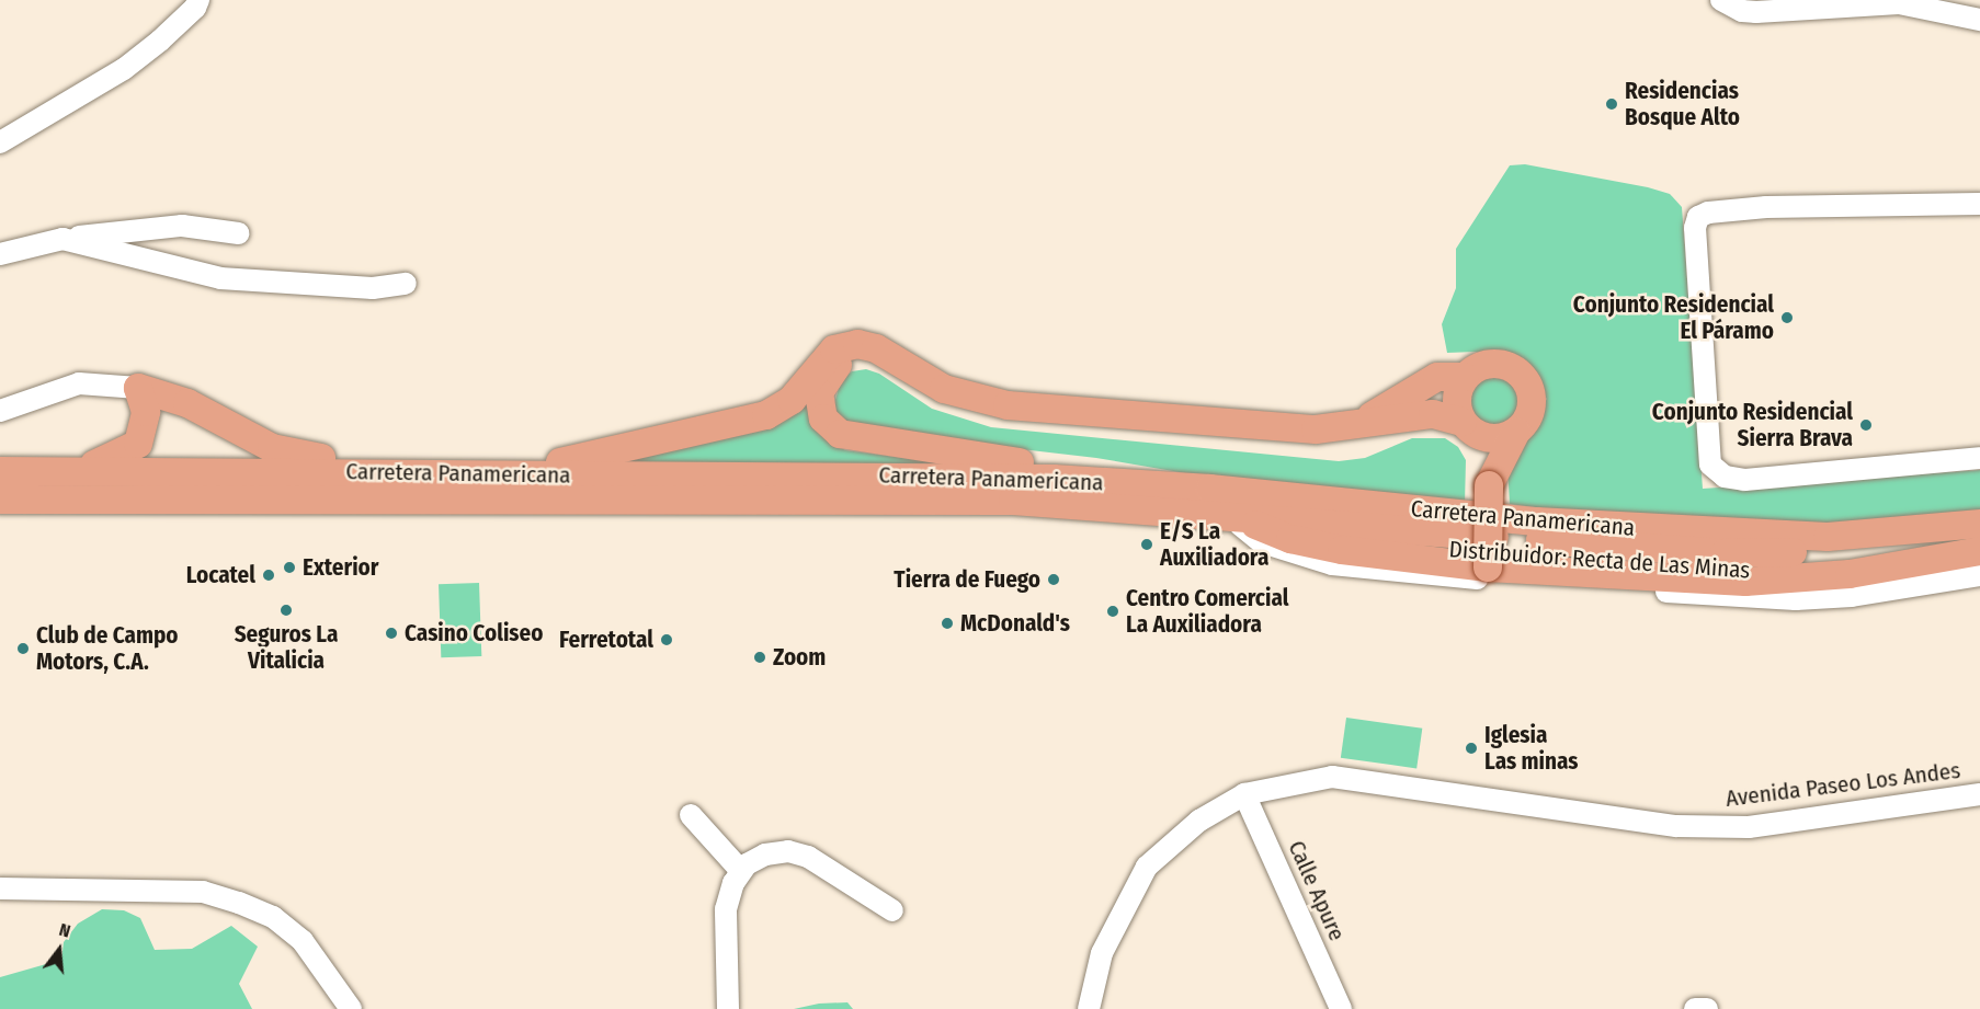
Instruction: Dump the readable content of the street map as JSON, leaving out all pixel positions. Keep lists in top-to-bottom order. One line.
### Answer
{"streets":{"main road":["Carretera Panamericana"],"street":["Distribuidor: Recta de Las Minas","Avenida Paseo Los Andes","Calle Apure"]},"crossings":[["Carretera Panamericana","Distribuidor: Recta de Las Minas"],["Avenida Paseo Los Andes","Calle Apure"]],"places":["Residencias Bosque Alto","Conjunto Residencial El Páramo","Conjunto Residencial Sierra Brava","E/S La Auxiliadora","Exterior","Locatel","Tierra de Fuego","Seguros La Vitalicia","Centro Comercial La Auxiliadora","McDonald's","Casino Coliseo","Ferretotal","Club de Campo Motors, C.A.","Zoom","Iglesia Las minas"],"north":"top"}
